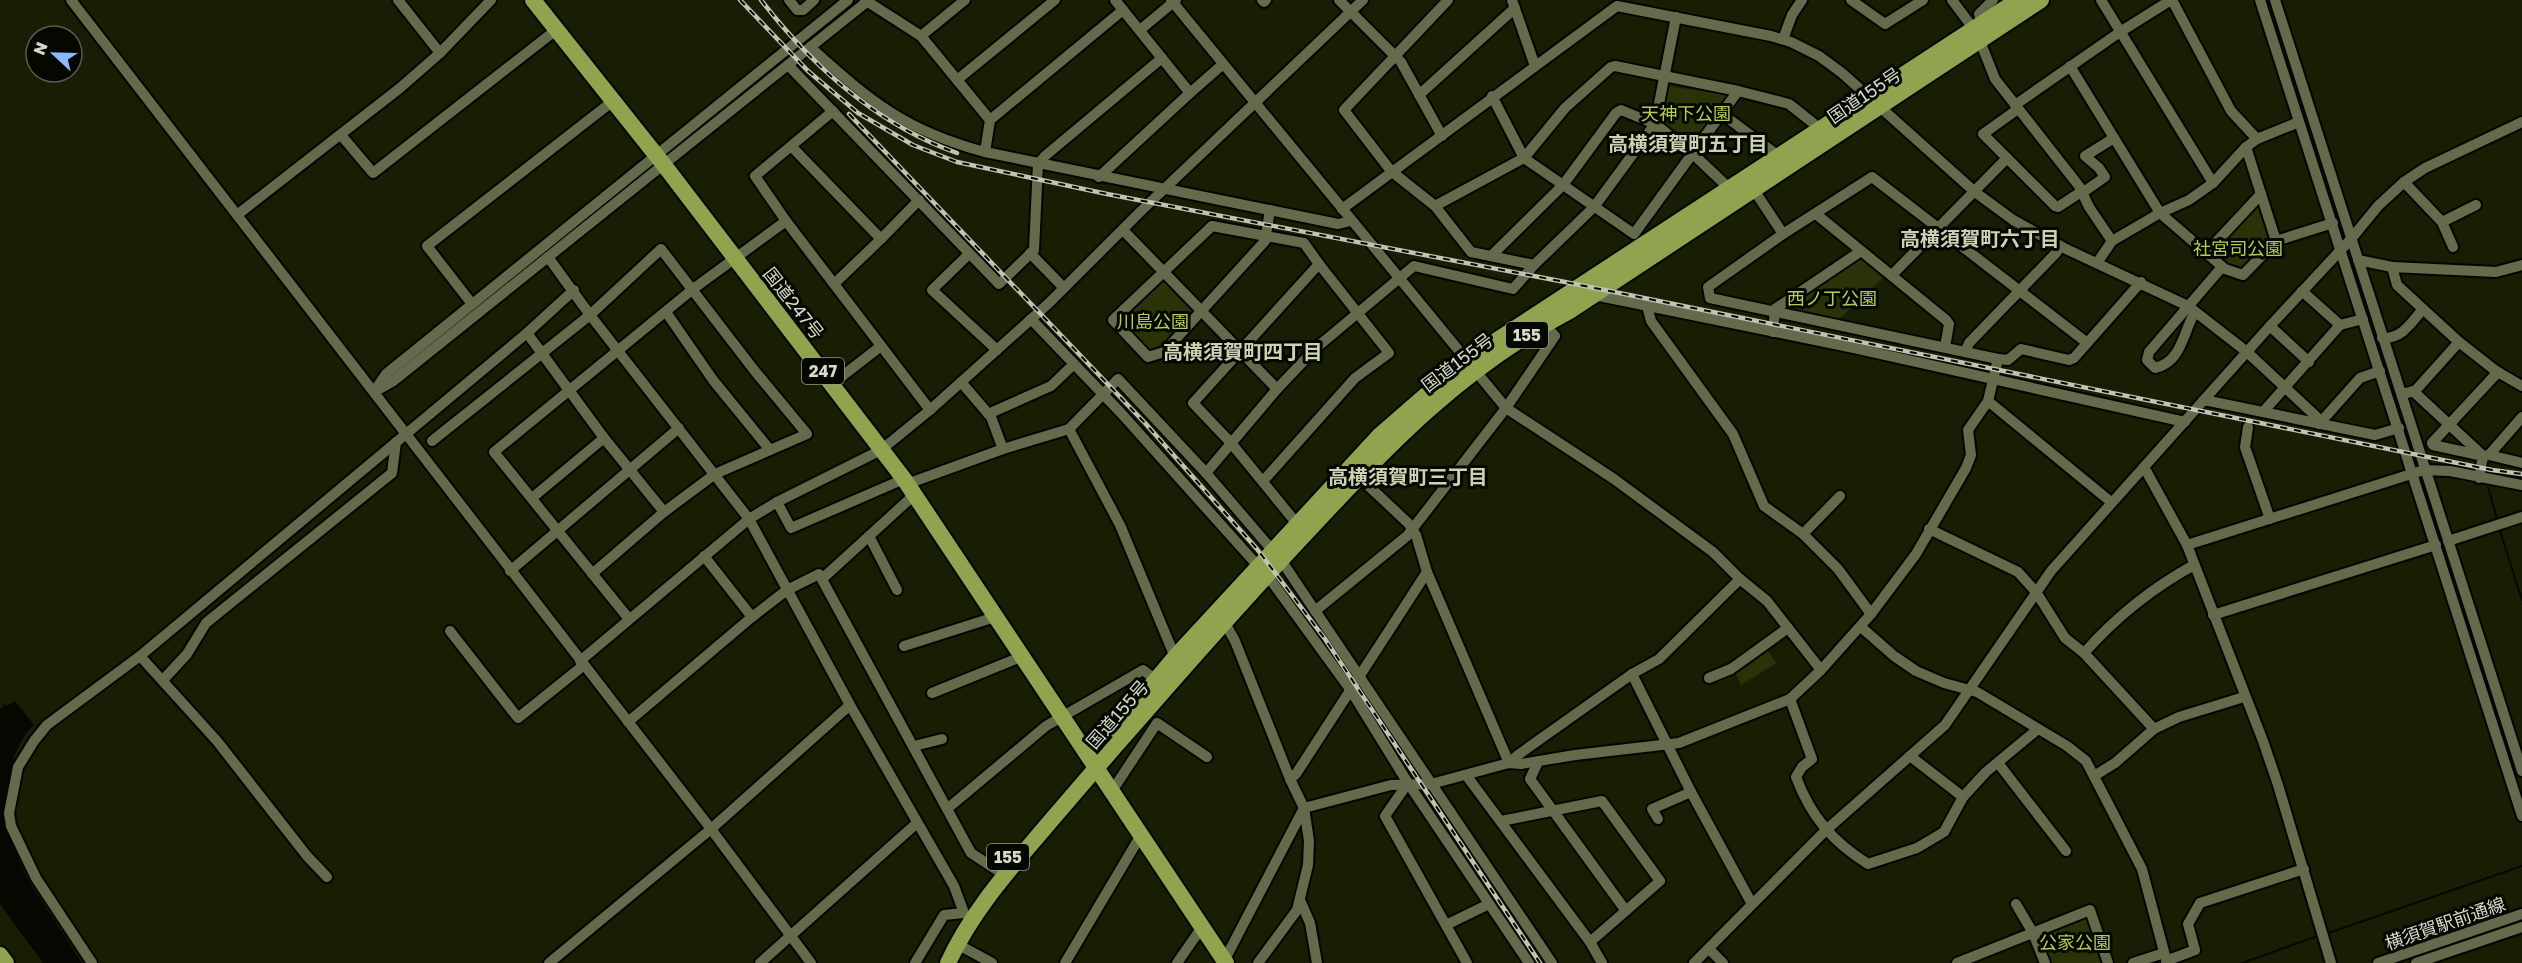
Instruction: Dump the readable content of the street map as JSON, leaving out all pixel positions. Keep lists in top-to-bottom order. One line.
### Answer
{"streets":{"highway":["国道155号","国道247号","155","247"],"street":["横須賀駅前通線"]},"crossings":[["国道155号","国道247号"]],"districts":["高横須賀町五丁目","高横須賀町六丁目","高横須賀町四丁目","高横須賀町三丁目"],"parks":["天神下公園","社宮司公園","西ノ丁公園","川島公園","公家公園"],"north":"left"}
